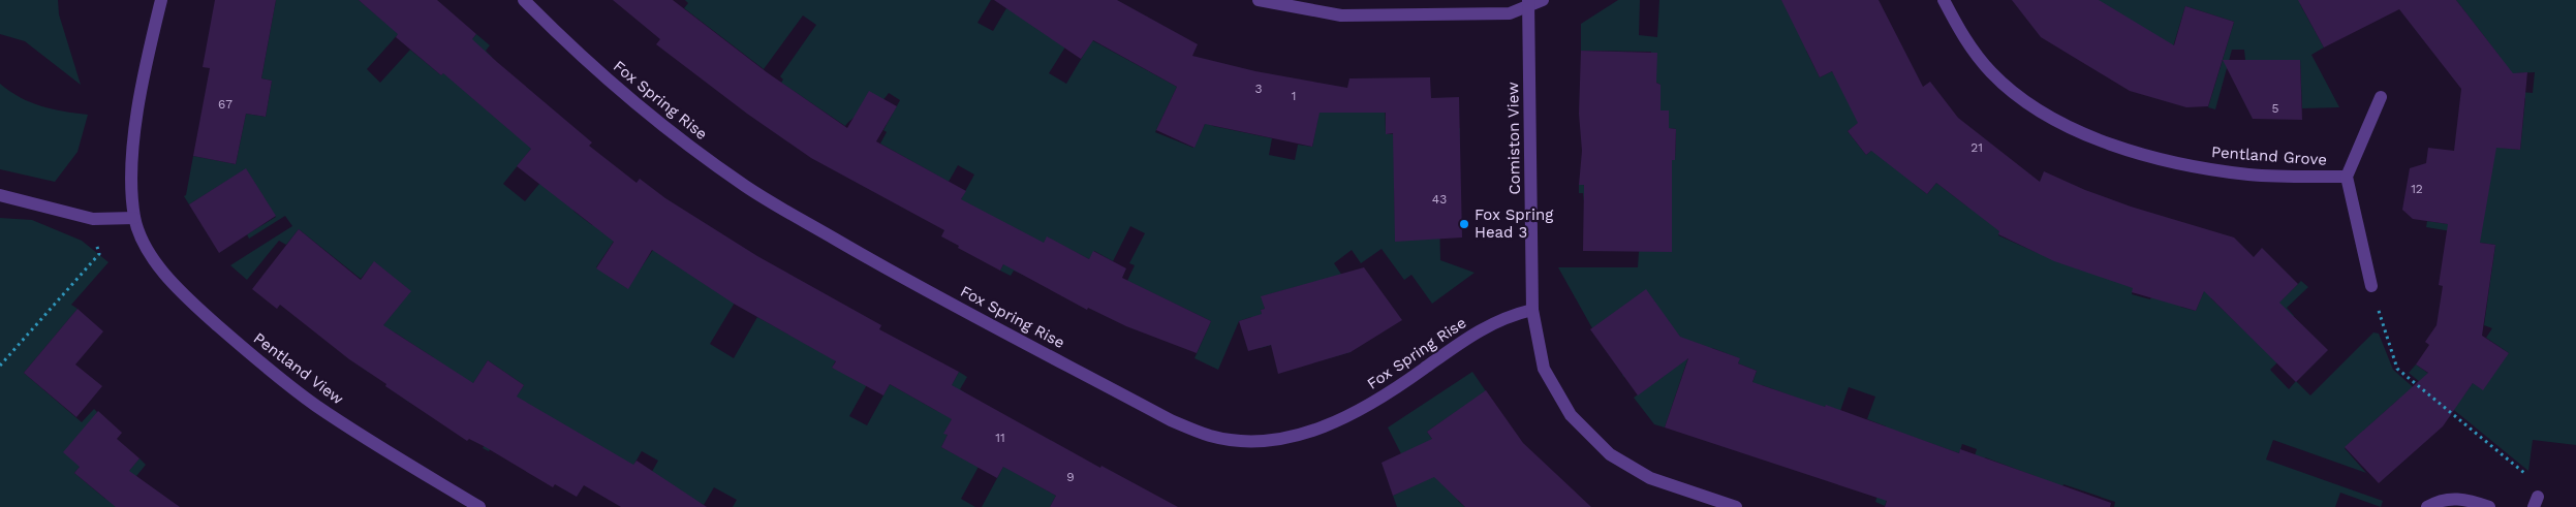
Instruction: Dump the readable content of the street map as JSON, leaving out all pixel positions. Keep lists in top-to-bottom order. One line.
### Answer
{"streets":{"street":["Fox Spring Rise","Comiston View","Pentland Grove","Pentland View"]},"crossings":[["Fox Spring Rise","Comiston View"]],"places":["Fox Spring Head 3"],"house_numbers":["3","1","67","5","21","12","43","11","9"]}
